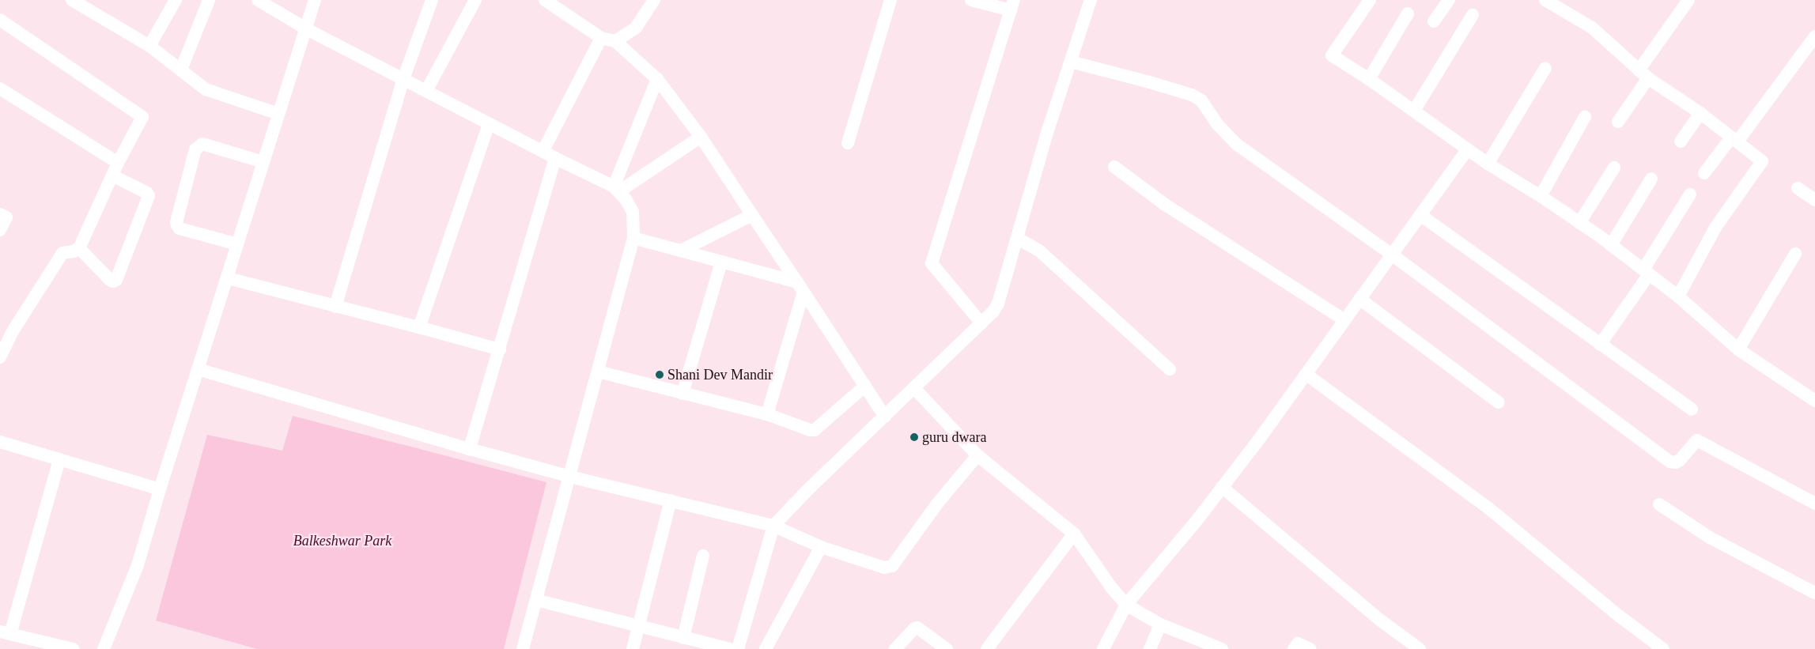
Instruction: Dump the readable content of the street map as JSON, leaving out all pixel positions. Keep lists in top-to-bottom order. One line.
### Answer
{"parks":["Balkeshwar Park"],"places":["Shani Dev Mandir","guru dwara"]}
